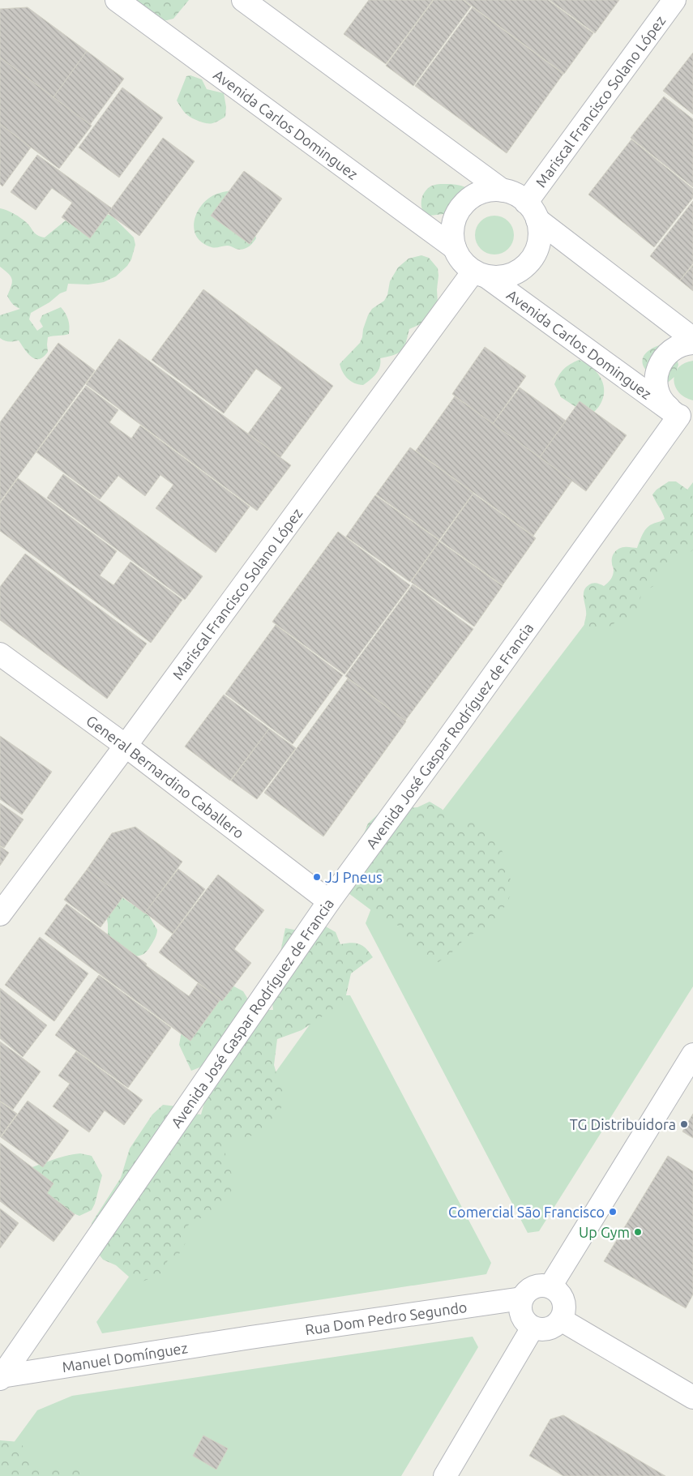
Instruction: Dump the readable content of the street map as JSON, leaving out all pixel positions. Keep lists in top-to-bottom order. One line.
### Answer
{"streets":{"main road":["Mariscal Francisco Solano López","Avenida Carlos Dominguez","Avenida José Gaspar Rodríguez de Francia","General Bernardino Caballero","Rua Dom Pedro Segundo","Manuel Domínguez"]},"crossings":[["Mariscal Francisco Solano López","Avenida Carlos Dominguez"],["Mariscal Francisco Solano López","General Bernardino Caballero"],["Avenida Carlos Dominguez","Avenida José Gaspar Rodríguez de Francia"],["Avenida José Gaspar Rodríguez de Francia","General Bernardino Caballero"],["Avenida José Gaspar Rodríguez de Francia","Manuel Domínguez"],["Rua Dom Pedro Segundo","Manuel Domínguez"]],"places":["JJ Pneus","TG Distribuidora","Comercial São Francisco","Up Gym"]}
